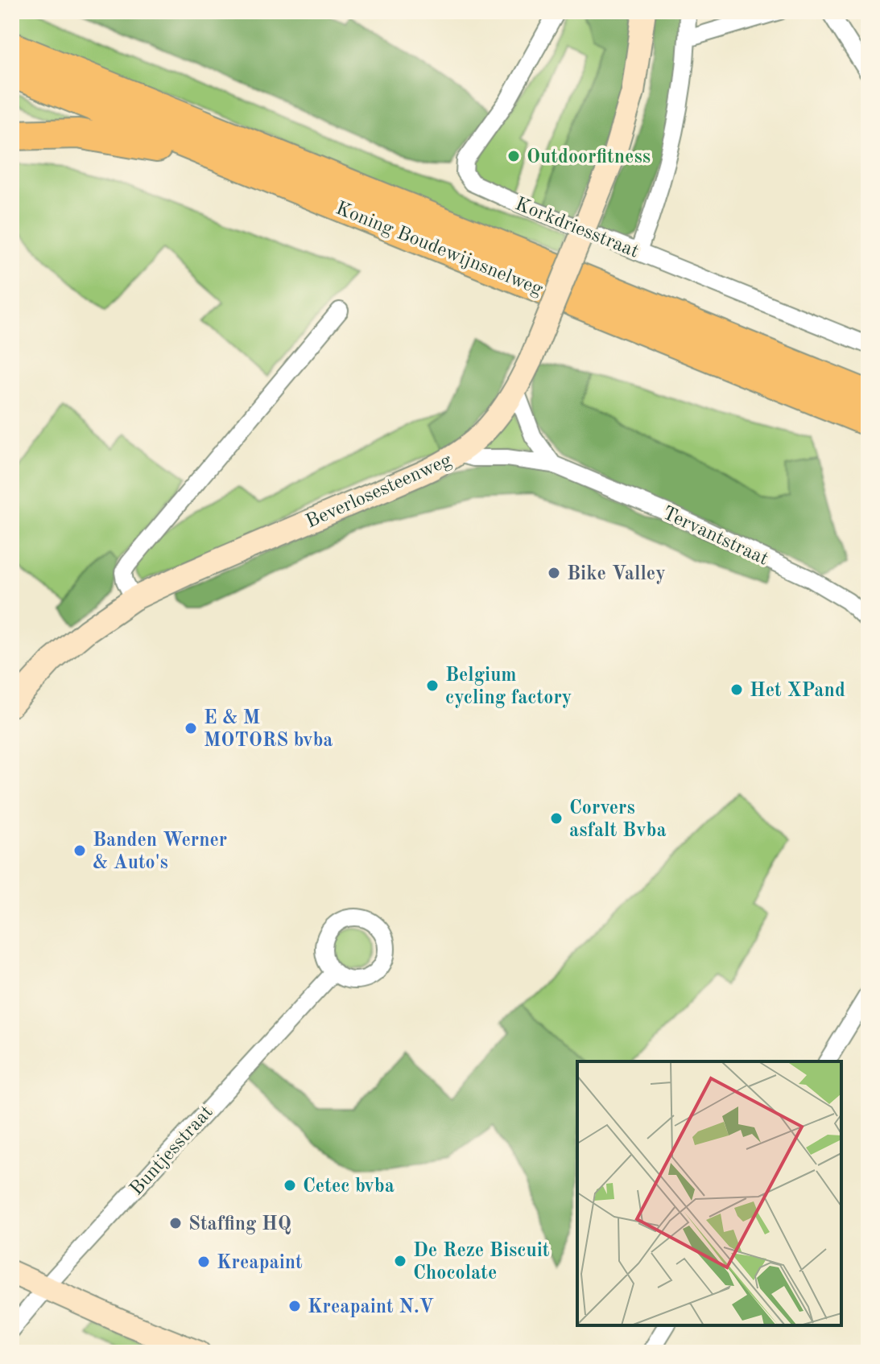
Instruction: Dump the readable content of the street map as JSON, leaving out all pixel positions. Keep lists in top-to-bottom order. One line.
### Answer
{"streets":{"highway":["Koning Boudewijnsnelweg"],"street":["Korkdriesstraat","Beverlosesteenweg","Tervantstraat","Buntjesstraat"]},"crossings":[["Beverlosesteenweg","Tervantstraat"]],"places":["Outdoorfitness","Bike Valley","Belgium cycling factory","Het XPand","E & M MOTORS bvba","Corvers asfalt Bvba","Banden Werner & Auto's","Cetec bvba","Staffing HQ","De Reze Biscuit Chocolate","Kreapaint","Kreapaint N.V"]}
